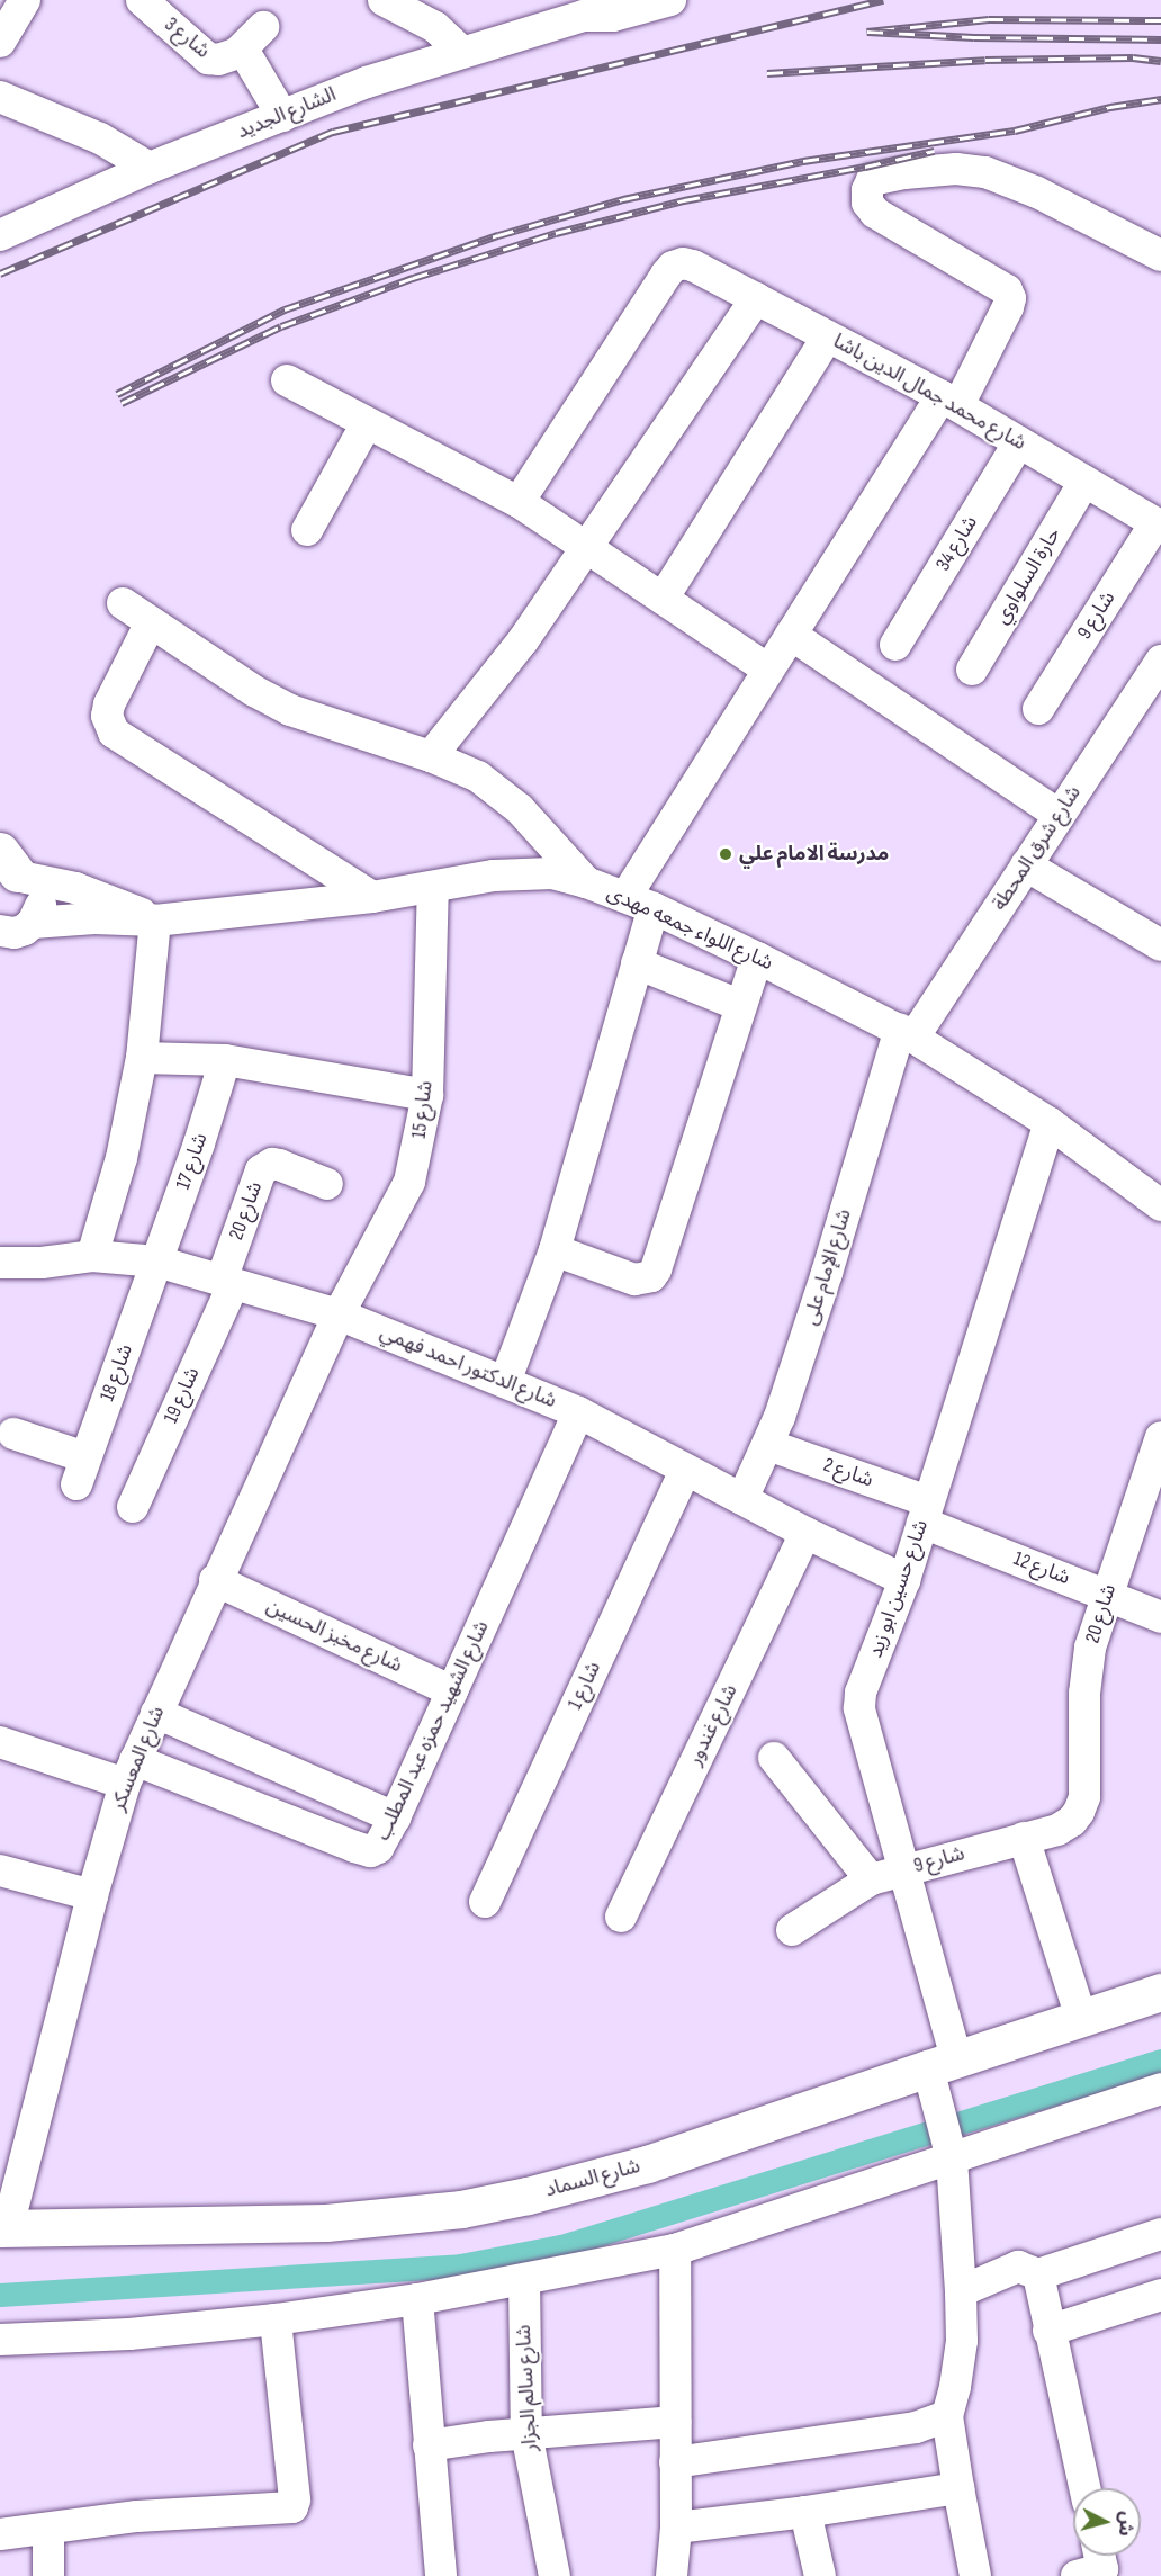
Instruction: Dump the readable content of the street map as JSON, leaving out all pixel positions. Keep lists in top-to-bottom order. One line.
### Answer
{"streets":{"highway":["شارع السماد"],"street":["شارع 3","الشارع الجديد","شارع محمد جمال الدين باشا","شارع 34","حارة السلواوي","شارع 9","شارع شرق المحطة","شارع اللواء جمعه مهدى","شارع 15","شارع 17","شارع 20","شارع الإمام على","شارع الدكتور احمد فهمي","شارع 18","شارع 19","شارع 2","شارع 12","شارع حسين ابو زيد","شارع مخبز الحسين","شارع 1","شارع غندور","شارع الشهيد حمزه عبد المطلب","شارع المعسكر","شارع سالم الجزار"]},"crossings":[["شارع 3","الشارع الجديد"],["شارع محمد جمال الدين باشا","شارع 34"],["شارع محمد جمال الدين باشا","حارة السلواوي"],["شارع محمد جمال الدين باشا","شارع 9"],["شارع 9","شارع 20"],["شارع 9","شارع حسين ابو زيد"],["شارع شرق المحطة","شارع اللواء جمعه مهدى"],["شارع شرق المحطة","شارع الإمام على"],["شارع اللواء جمعه مهدى","شارع 15"],["شارع اللواء جمعه مهدى","شارع الإمام على"],["شارع اللواء جمعه مهدى","شارع حسين ابو زيد"],["شارع 15","شارع الدكتور احمد فهمي"],["شارع 15","شارع المعسكر"],["شارع 17","شارع الدكتور احمد فهمي"],["شارع 17","شارع 18"],["شارع 20","شارع الدكتور احمد فهمي"],["شارع 20","شارع 19"],["شارع 20","شارع 12"],["شارع الإمام على","شارع الدكتور احمد فهمي"],["شارع الإمام على","شارع 2"],["شارع الدكتور احمد فهمي","شارع 18"],["شارع الدكتور احمد فهمي","شارع 19"],["شارع الدكتور احمد فهمي","شارع حسين ابو زيد"],["شارع الدكتور احمد فهمي","شارع 1"],["شارع الدكتور احمد فهمي","شارع غندور"],["شارع الدكتور احمد فهمي","شارع الشهيد حمزه عبد المطلب"],["شارع الدكتور احمد فهمي","شارع المعسكر"],["شارع 2","شارع 12"],["شارع 2","شارع حسين ابو زيد"],["شارع 12","شارع حسين ابو زيد"],["شارع حسين ابو زيد","شارع السماد"],["شارع مخبز الحسين","شارع الشهيد حمزه عبد المطلب"],["شارع مخبز الحسين","شارع المعسكر"],["شارع الشهيد حمزه عبد المطلب","شارع المعسكر"],["شارع المعسكر","شارع السماد"]],"places":["مدرسة الامام علي"],"north":"right"}
